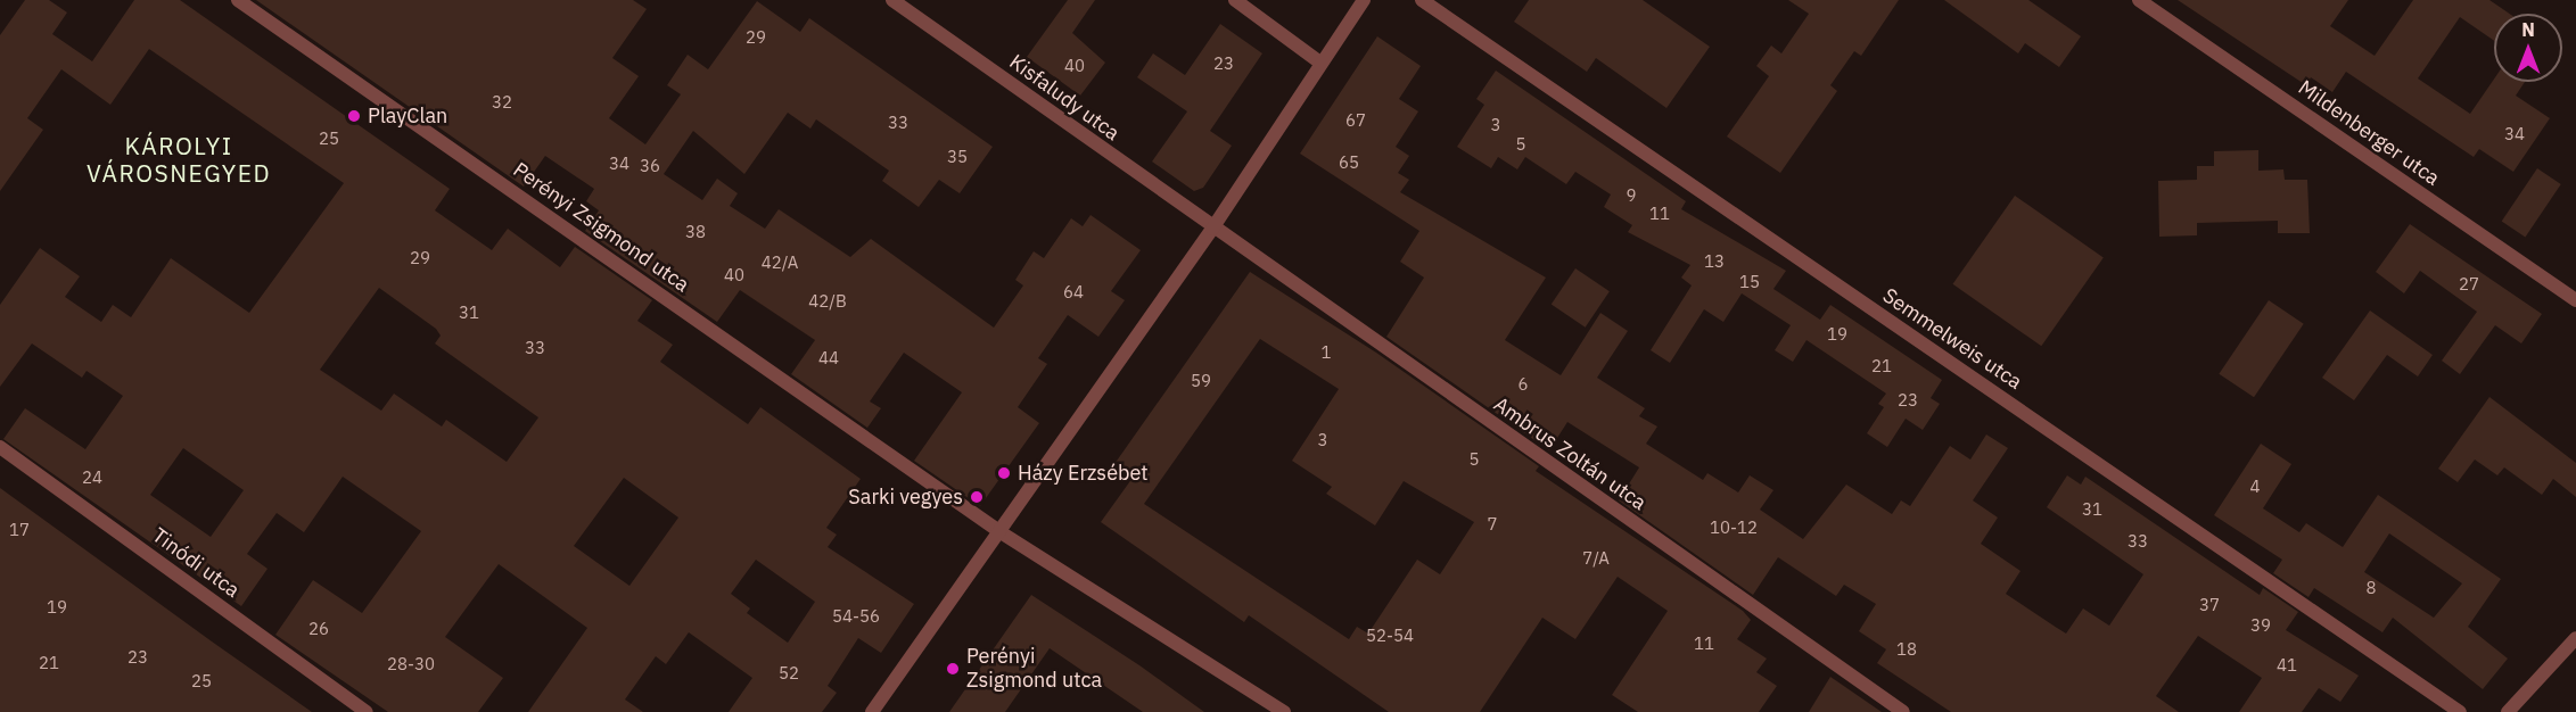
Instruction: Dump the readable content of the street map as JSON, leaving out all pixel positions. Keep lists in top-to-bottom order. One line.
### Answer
{"streets":{"street":["Kisfaludy utca","Mildenberger utca","Perényi Zsigmond utca","Semmelweis utca","Ambrus Zoltán utca","Tinódi utca"]},"crossings":[["Kisfaludy utca","Ambrus Zoltán utca"]],"districts":["KÁROLYI VÁROSNEGYED"],"places":["PlayClan","Házy Erzsébet","Sarki vegyes","Perényi Zsigmond utca"],"house_numbers":["29","23","40","32","67","33","3","34","25","5","35","65","34","36","9","11","38","29","13","42/A","40","15","27","64","42/B","31","19","33","1","44","21","59","6","23","3","5","24","4","31","7","10-12","17","33","7/A","8","37","19","54-56","39","26","52-54","11","18","23","21","28-30","41","52","25"],"north":"top"}
